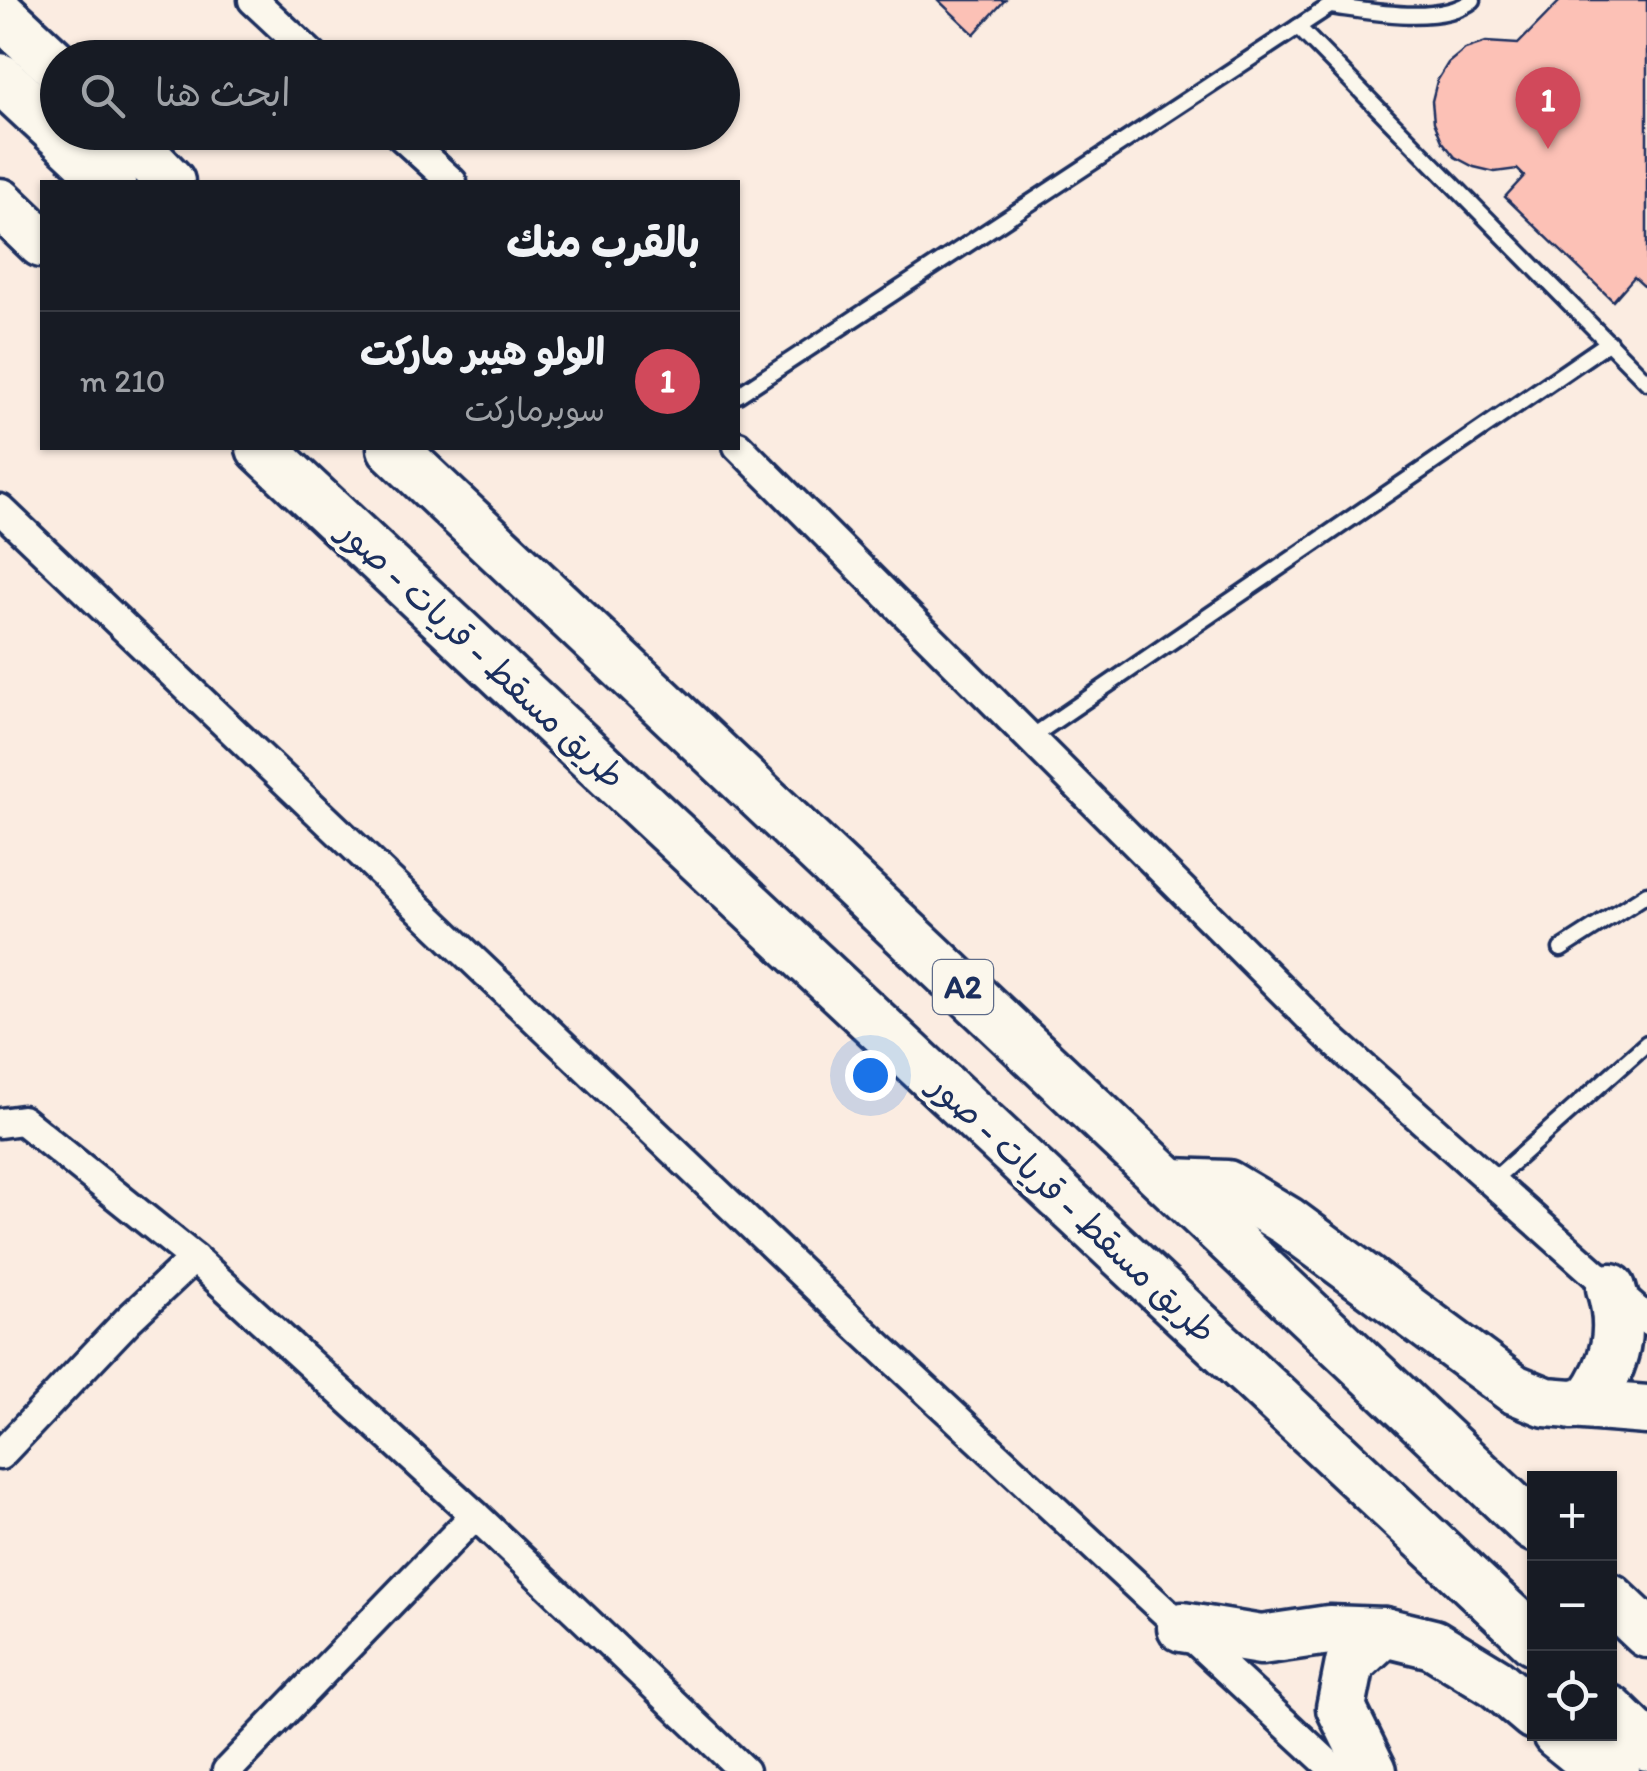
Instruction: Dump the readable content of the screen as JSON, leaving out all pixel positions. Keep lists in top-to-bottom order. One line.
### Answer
{"streets":{"highway":["طريق مسقط - قريات - صور","A2"]},"page":{"search":"ابحث هنا","pins":"1","heading":"بالقرب منك","list":[{"mark":"1","name":"الولو هيبر ماركت","note":"سوبرماركت","value":"210 m"}],"map_buttons":["+","−"]}}
